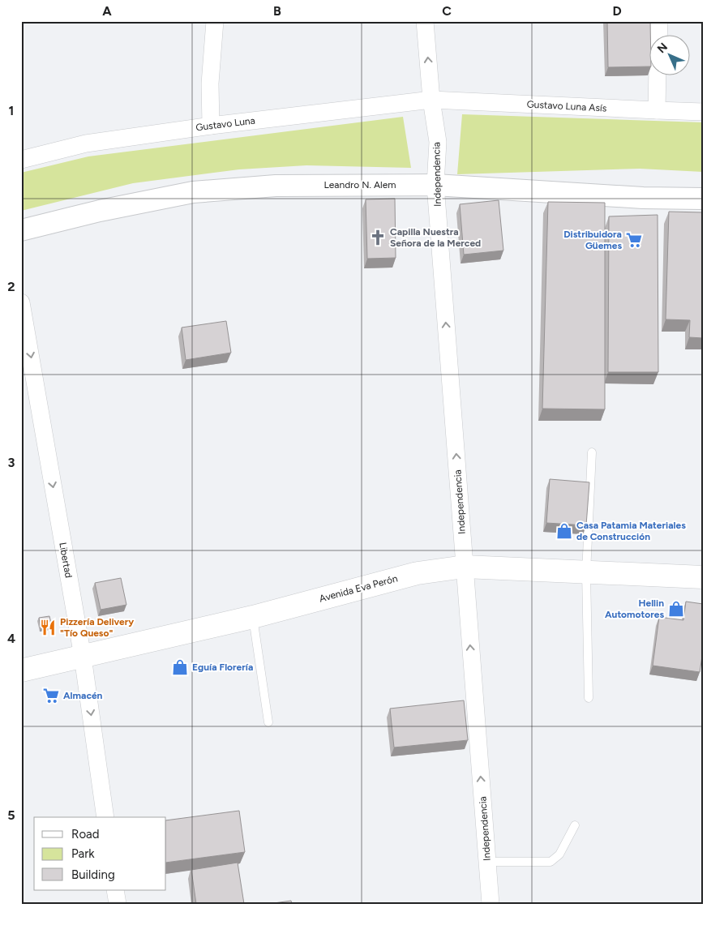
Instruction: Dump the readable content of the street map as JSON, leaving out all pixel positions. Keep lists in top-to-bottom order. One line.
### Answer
{"streets":{"main road":["Avenida Eva Perón"],"street":["Gustavo Luna Asís","Gustavo Luna","Independencia","Leandro N. Alem","Libertad"]},"crossings":[["Gustavo Luna Asís","Gustavo Luna"],["Gustavo Luna Asís","Independencia"],["Gustavo Luna","Independencia"],["Independencia","Leandro N. Alem"],["Independencia","Avenida Eva Perón"],["Libertad","Avenida Eva Perón"]],"one_way":["Independencia","Libertad"],"places":{"church":["Capilla Nuestra Señora de la Merced"],"supermarket":["Distribuidora Güemes","Almacén"],"shop":["Casa Patamia Materiales de Construcción","Hellin Automotores","Eguía Florería"],"restaurant":["Pizzería Delivery \"Tío Queso\""]},"legend":["Road","Park","Building"],"north":"top left","grid":{"columns":["A","B","C","D"],"rows":["1","2","3","4","5"]}}
